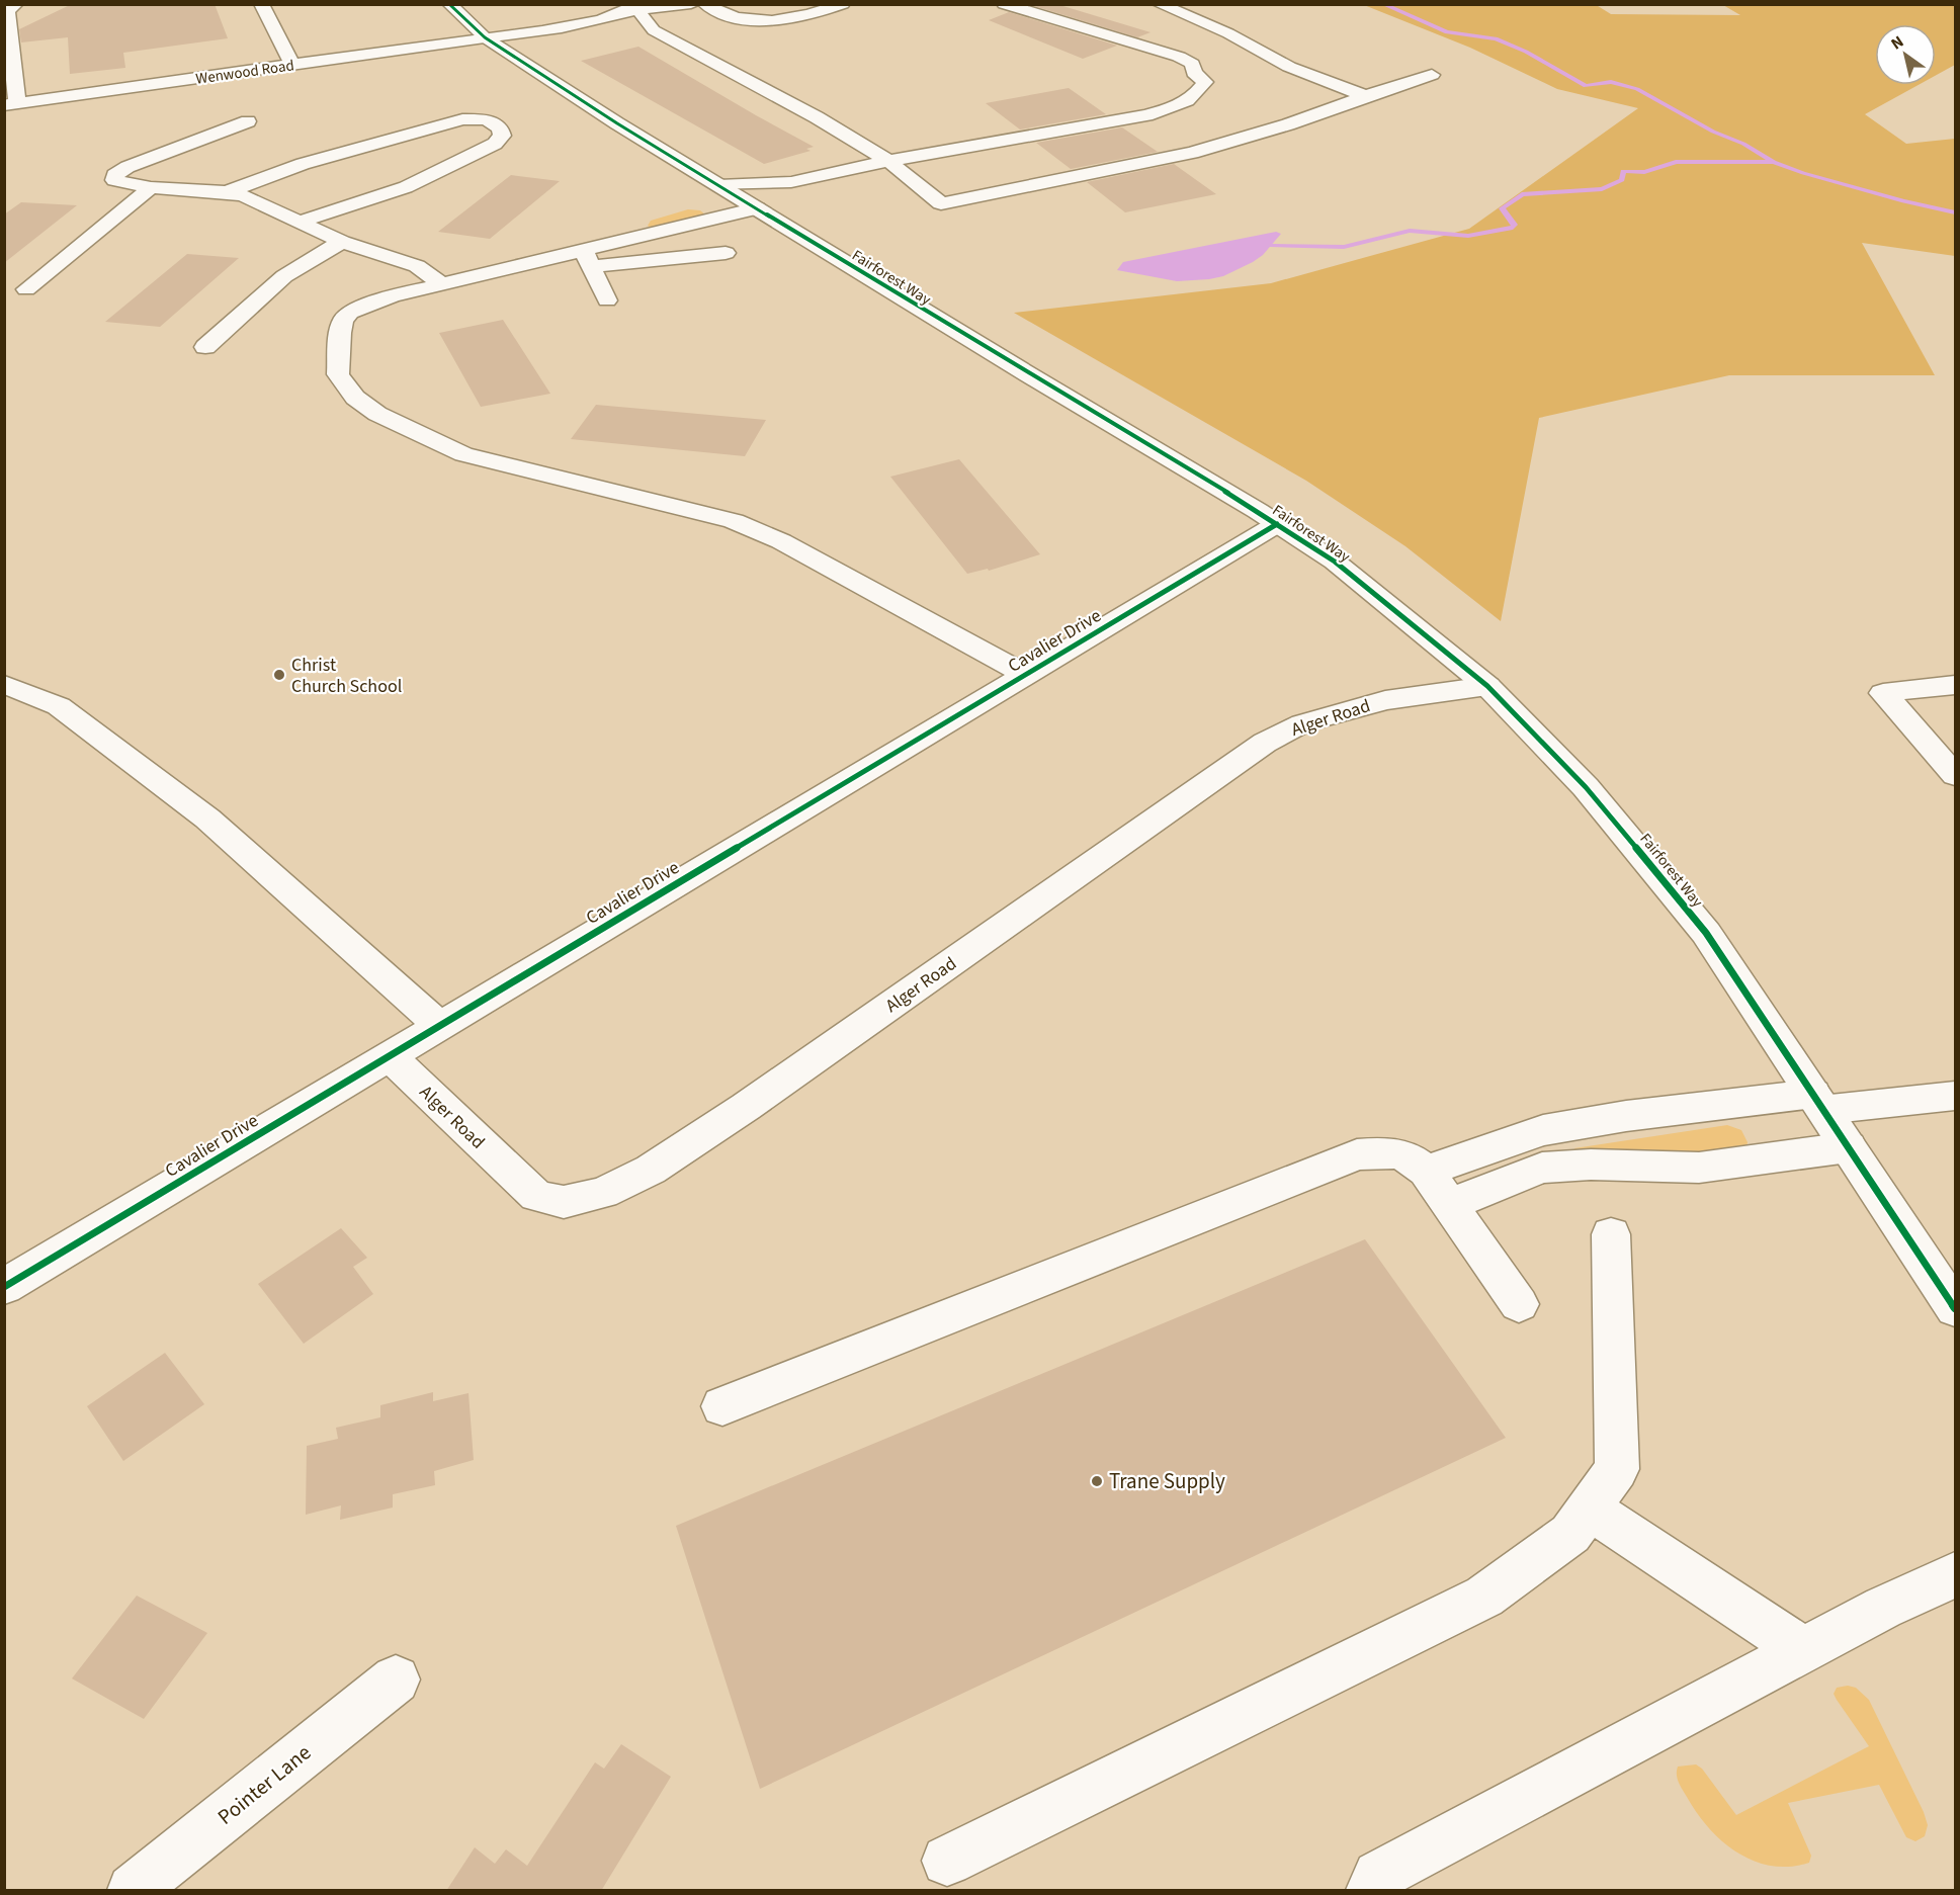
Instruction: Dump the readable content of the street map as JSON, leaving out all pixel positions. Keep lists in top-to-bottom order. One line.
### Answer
{"streets":{"street":["Wenwood Road","Fairforest Way","Cavalier Drive","Alger Road","Pointer Lane"]},"crossings":[["Wenwood Road","Fairforest Way"],["Fairforest Way","Cavalier Drive"],["Fairforest Way","Alger Road"],["Cavalier Drive","Alger Road"]],"places":["Christ Church School","Trane Supply"],"north":"top left"}
